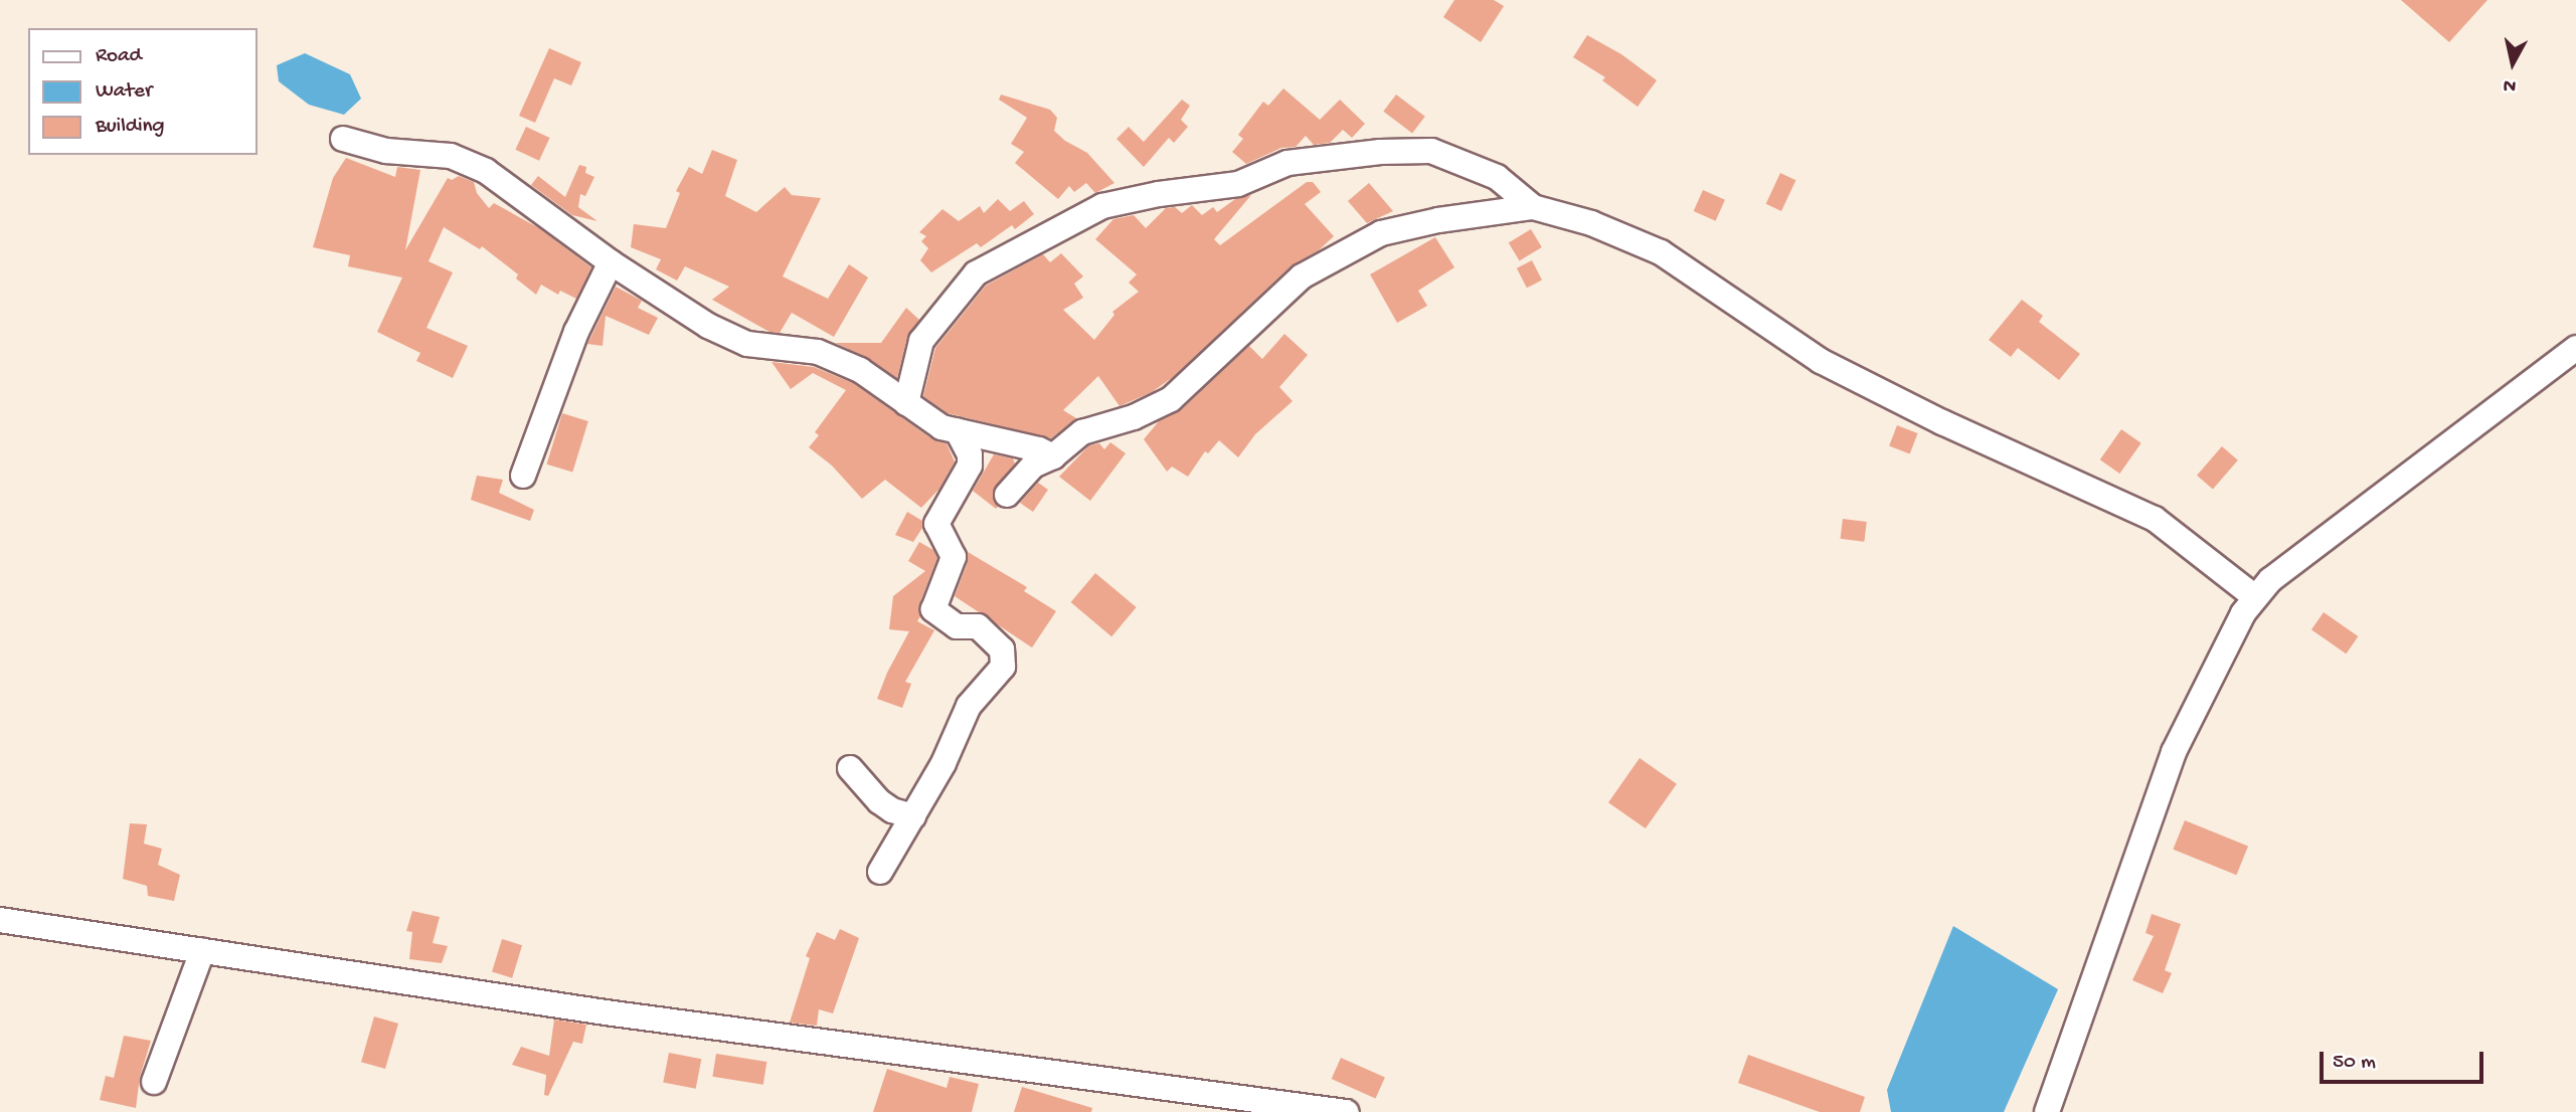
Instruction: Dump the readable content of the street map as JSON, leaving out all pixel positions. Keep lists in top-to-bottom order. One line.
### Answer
{"legend":["Road","Water","Building"],"scale_bar":"50 m","north":"bottom"}
